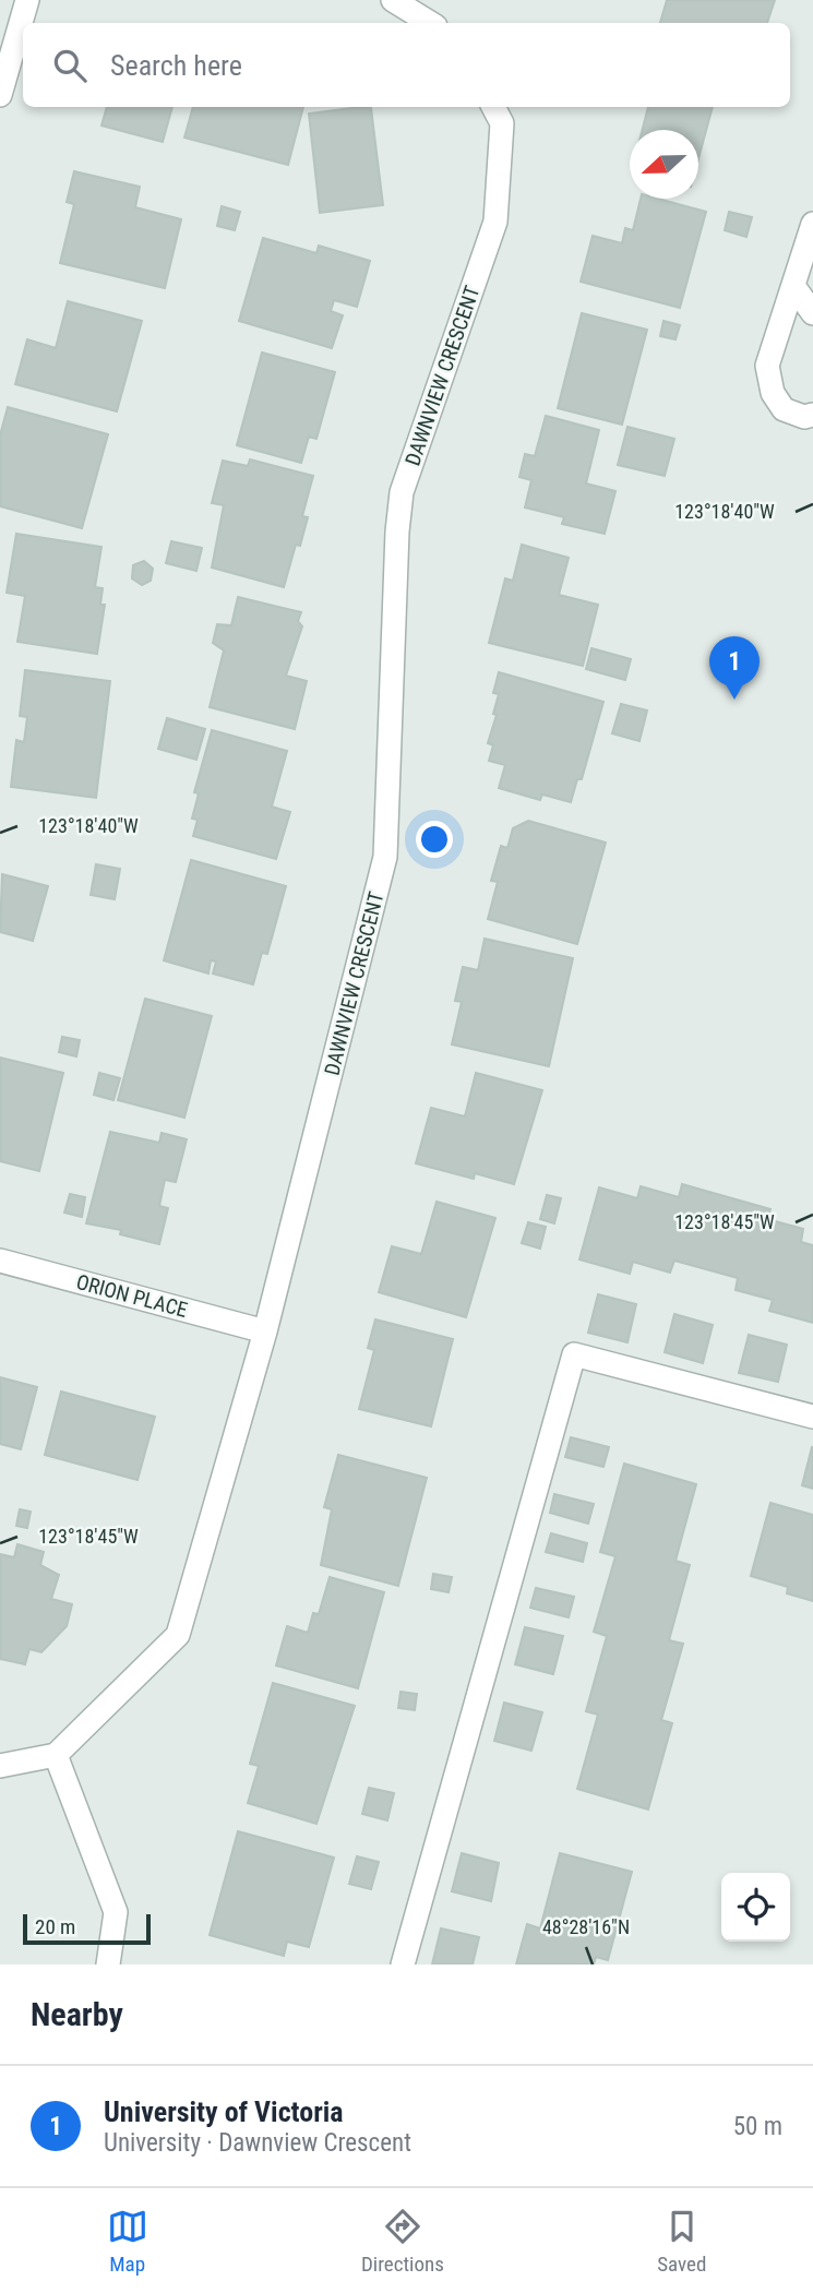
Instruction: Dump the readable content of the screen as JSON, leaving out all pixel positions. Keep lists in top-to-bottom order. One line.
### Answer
{"streets":{"street":["DAWNVIEW CRESCENT","ORION PLACE"]},"crossings":[["DAWNVIEW CRESCENT","ORION PLACE"]],"scale_bar":"20 m","north":"left","page":{"search":"Search here","pins":"1","scale":"20 m","heading":"Nearby","list":[{"mark":"1","name":"University of Victoria","note":"University · Dawnview Crescent","value":"50 m"}],"nav":["Map","Directions","Saved"]},"coordinates":["123°18'40\"W","123°18'45\"W","48°28'16\"N"]}
